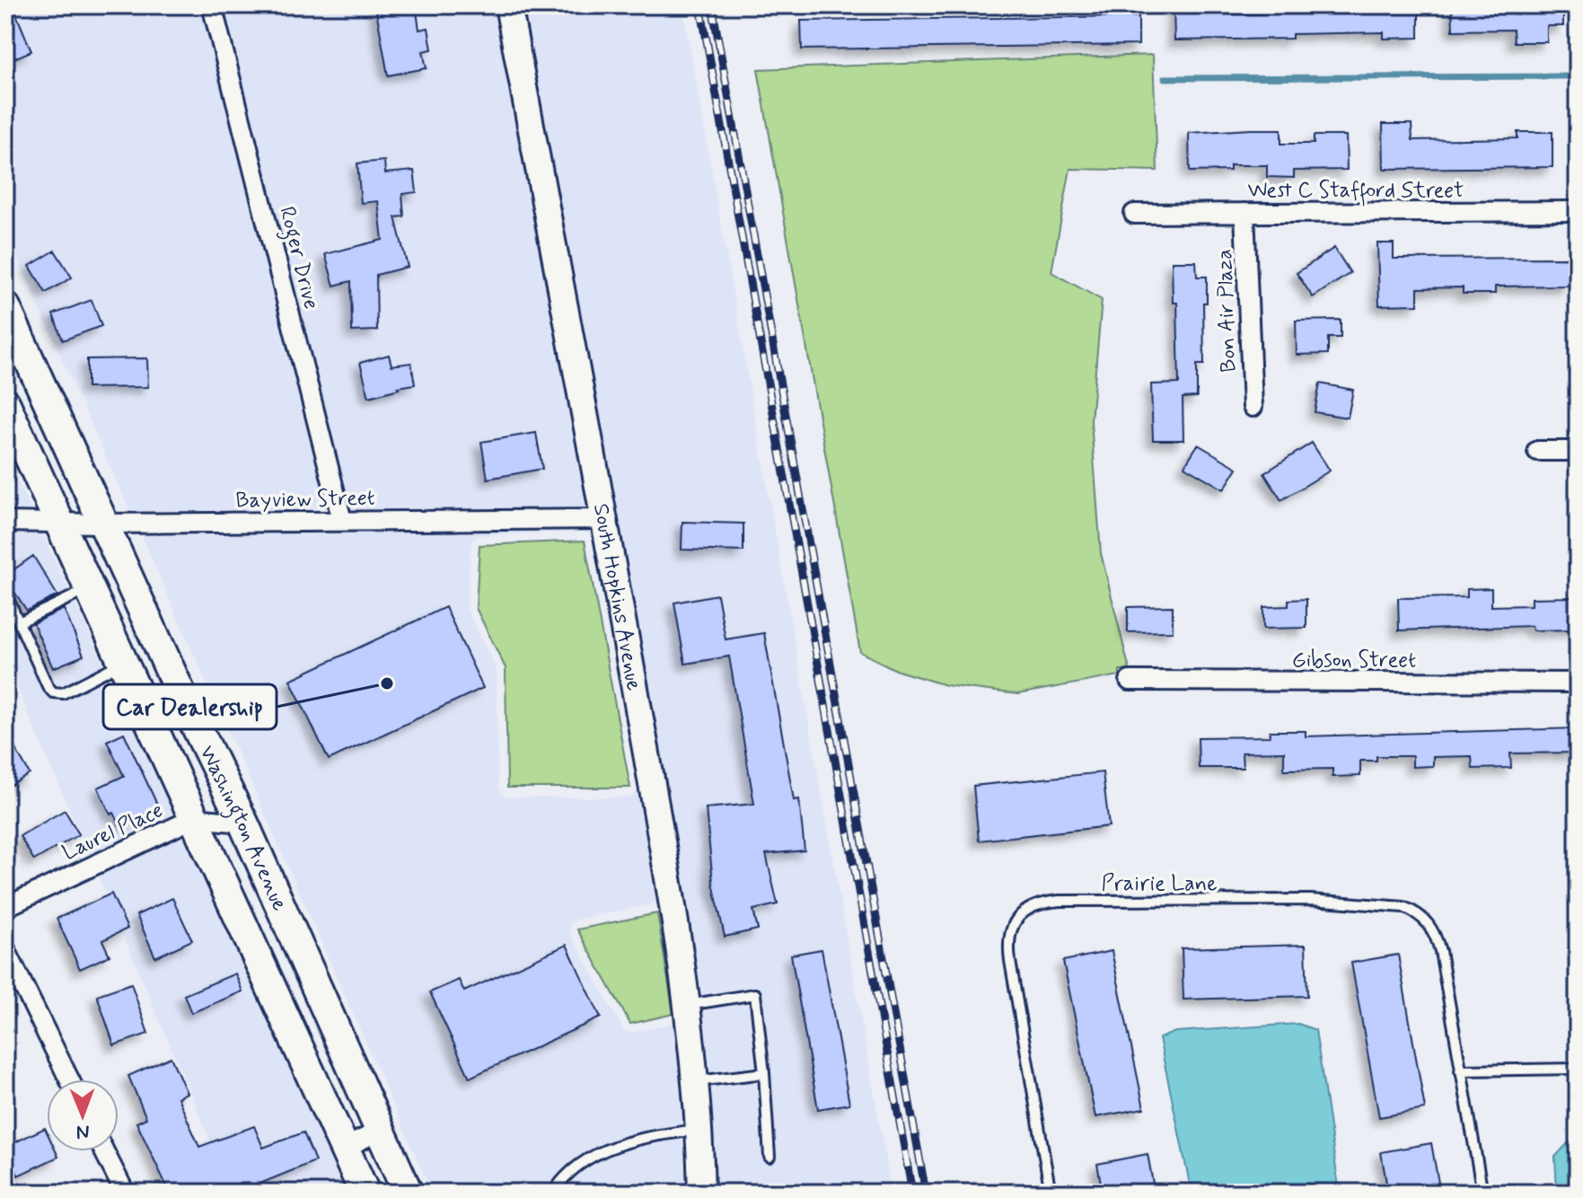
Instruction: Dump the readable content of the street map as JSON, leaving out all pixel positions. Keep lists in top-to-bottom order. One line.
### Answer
{"streets":{"main road":["Washington Avenue"],"street":["West C Stafford Street","Roger Drive","Bon Air Plaza","Bayview Street","South Hopkins Avenue","Gibson Street","Laurel Place"],"lane":["Prairie Lane"]},"crossings":[["West C Stafford Street","Bon Air Plaza"],["Roger Drive","Bayview Street"],["Bayview Street","South Hopkins Avenue"],["Bayview Street","Washington Avenue"],["Washington Avenue","Laurel Place"]],"places":["Car Dealership"],"north":"bottom"}
